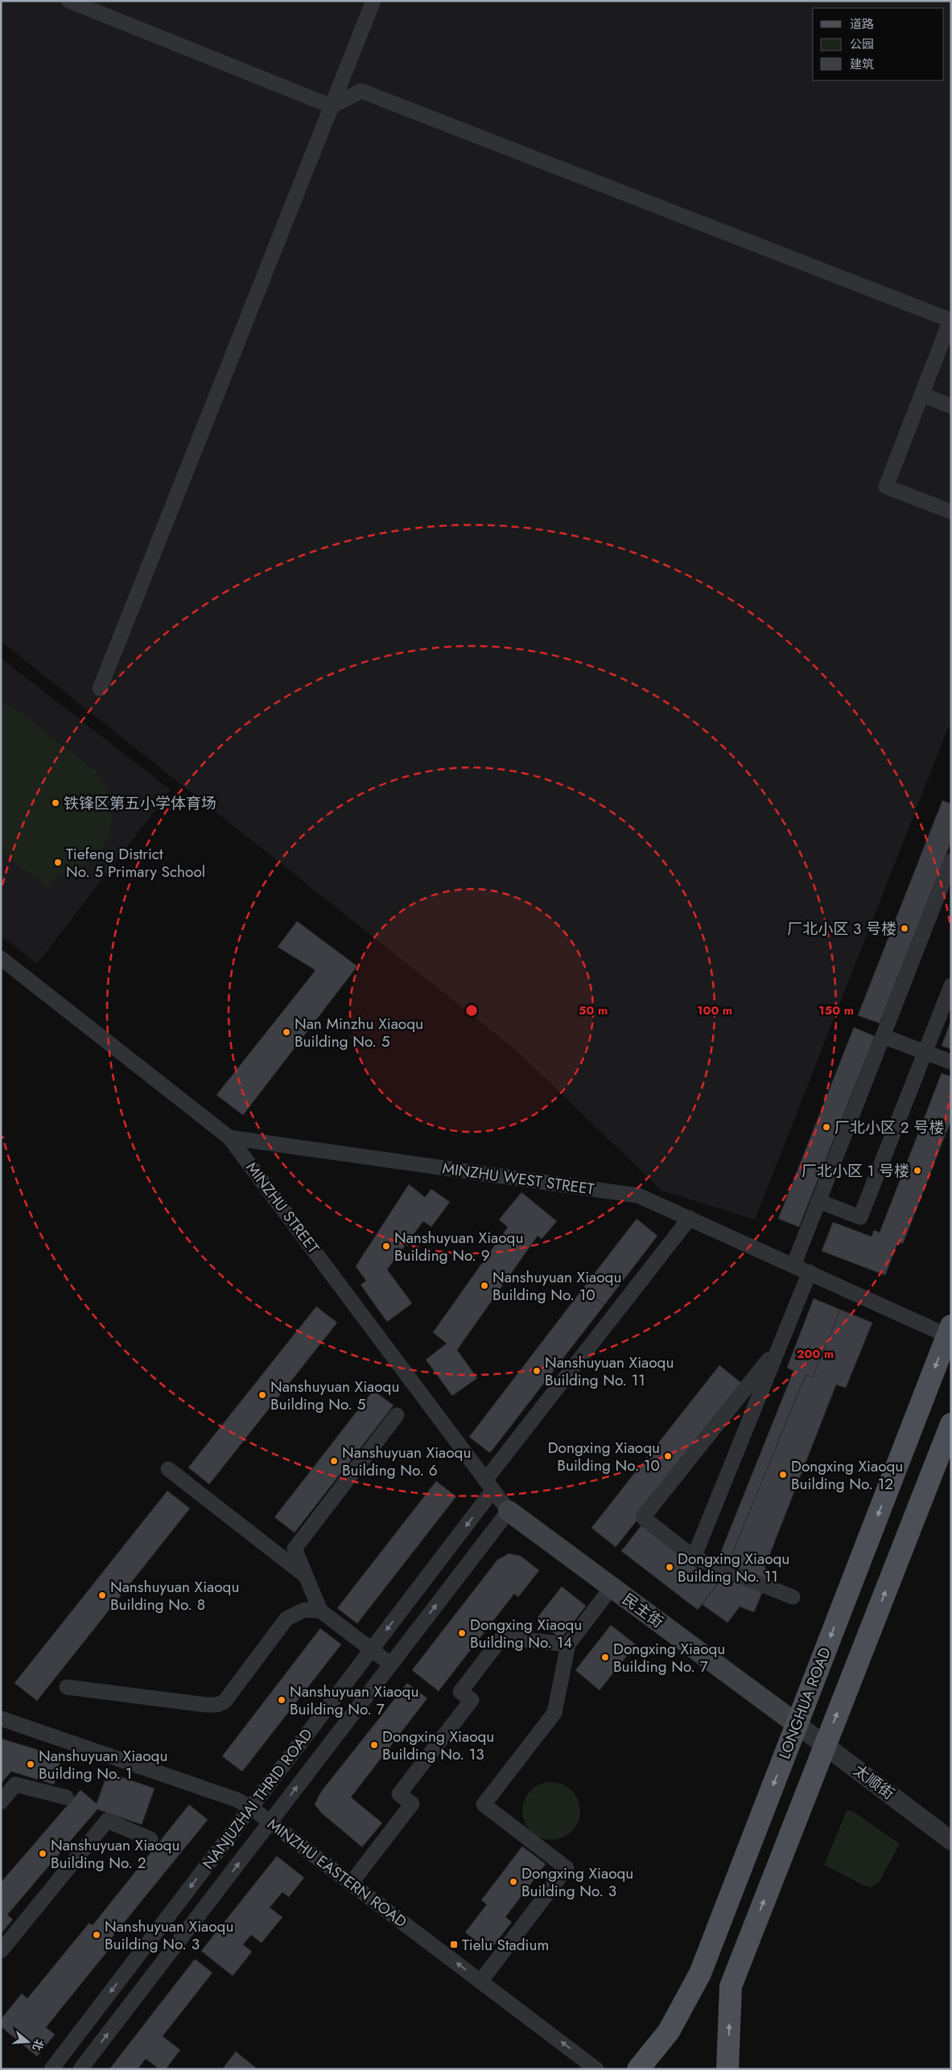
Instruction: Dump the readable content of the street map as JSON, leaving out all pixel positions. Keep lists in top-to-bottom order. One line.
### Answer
{"streets":{"main road":["民主街","LONGHUA ROAD"],"street":["MINZHU WEST STREET","MINZHU STREET","太顺街","NANJUZHAI THRID ROAD","MINZHU EASTERN ROAD"]},"crossings":[["MINZHU WEST STREET","MINZHU STREET"],["MINZHU WEST STREET","LONGHUA ROAD"],["MINZHU WEST STREET","NANJUZHAI THRID ROAD"],["MINZHU STREET","民主街"],["MINZHU STREET","NANJUZHAI THRID ROAD"],["民主街","LONGHUA ROAD"],["民主街","太顺街"],["民主街","NANJUZHAI THRID ROAD"],["LONGHUA ROAD","太顺街"],["NANJUZHAI THRID ROAD","MINZHU EASTERN ROAD"]],"one_way":["MINZHU EASTERN ROAD"],"places":{"other":["铁锋区第五小学体育场","Tiefeng District No. 5 Primary School","厂北小区 3 号楼","Nan Minzhu Xiaoqu Building No. 5","厂北小区 2 号楼","厂北小区 1 号楼","Nanshuyuan Xiaoqu Building No. 9","Nanshuyuan Xiaoqu Building No. 10","Nanshuyuan Xiaoqu Building No. 11","Nanshuyuan Xiaoqu Building No. 5","Dongxing Xiaoqu Building No. 10","Nanshuyuan Xiaoqu Building No. 6","Dongxing Xiaoqu Building No. 12","Dongxing Xiaoqu Building No. 11","Nanshuyuan Xiaoqu Building No. 8","Dongxing Xiaoqu Building No. 14","Dongxing Xiaoqu Building No. 7","Nanshuyuan Xiaoqu Building No. 7","Dongxing Xiaoqu Building No. 13","Nanshuyuan Xiaoqu Building No. 1","Nanshuyuan Xiaoqu Building No. 2","Dongxing Xiaoqu Building No. 3","Nanshuyuan Xiaoqu Building No. 3"],"transit":["Tielu Stadium"]},"legend":["道路","公园","建筑"],"north":"right","rings":["50 m","100 m","150 m","200 m"]}
